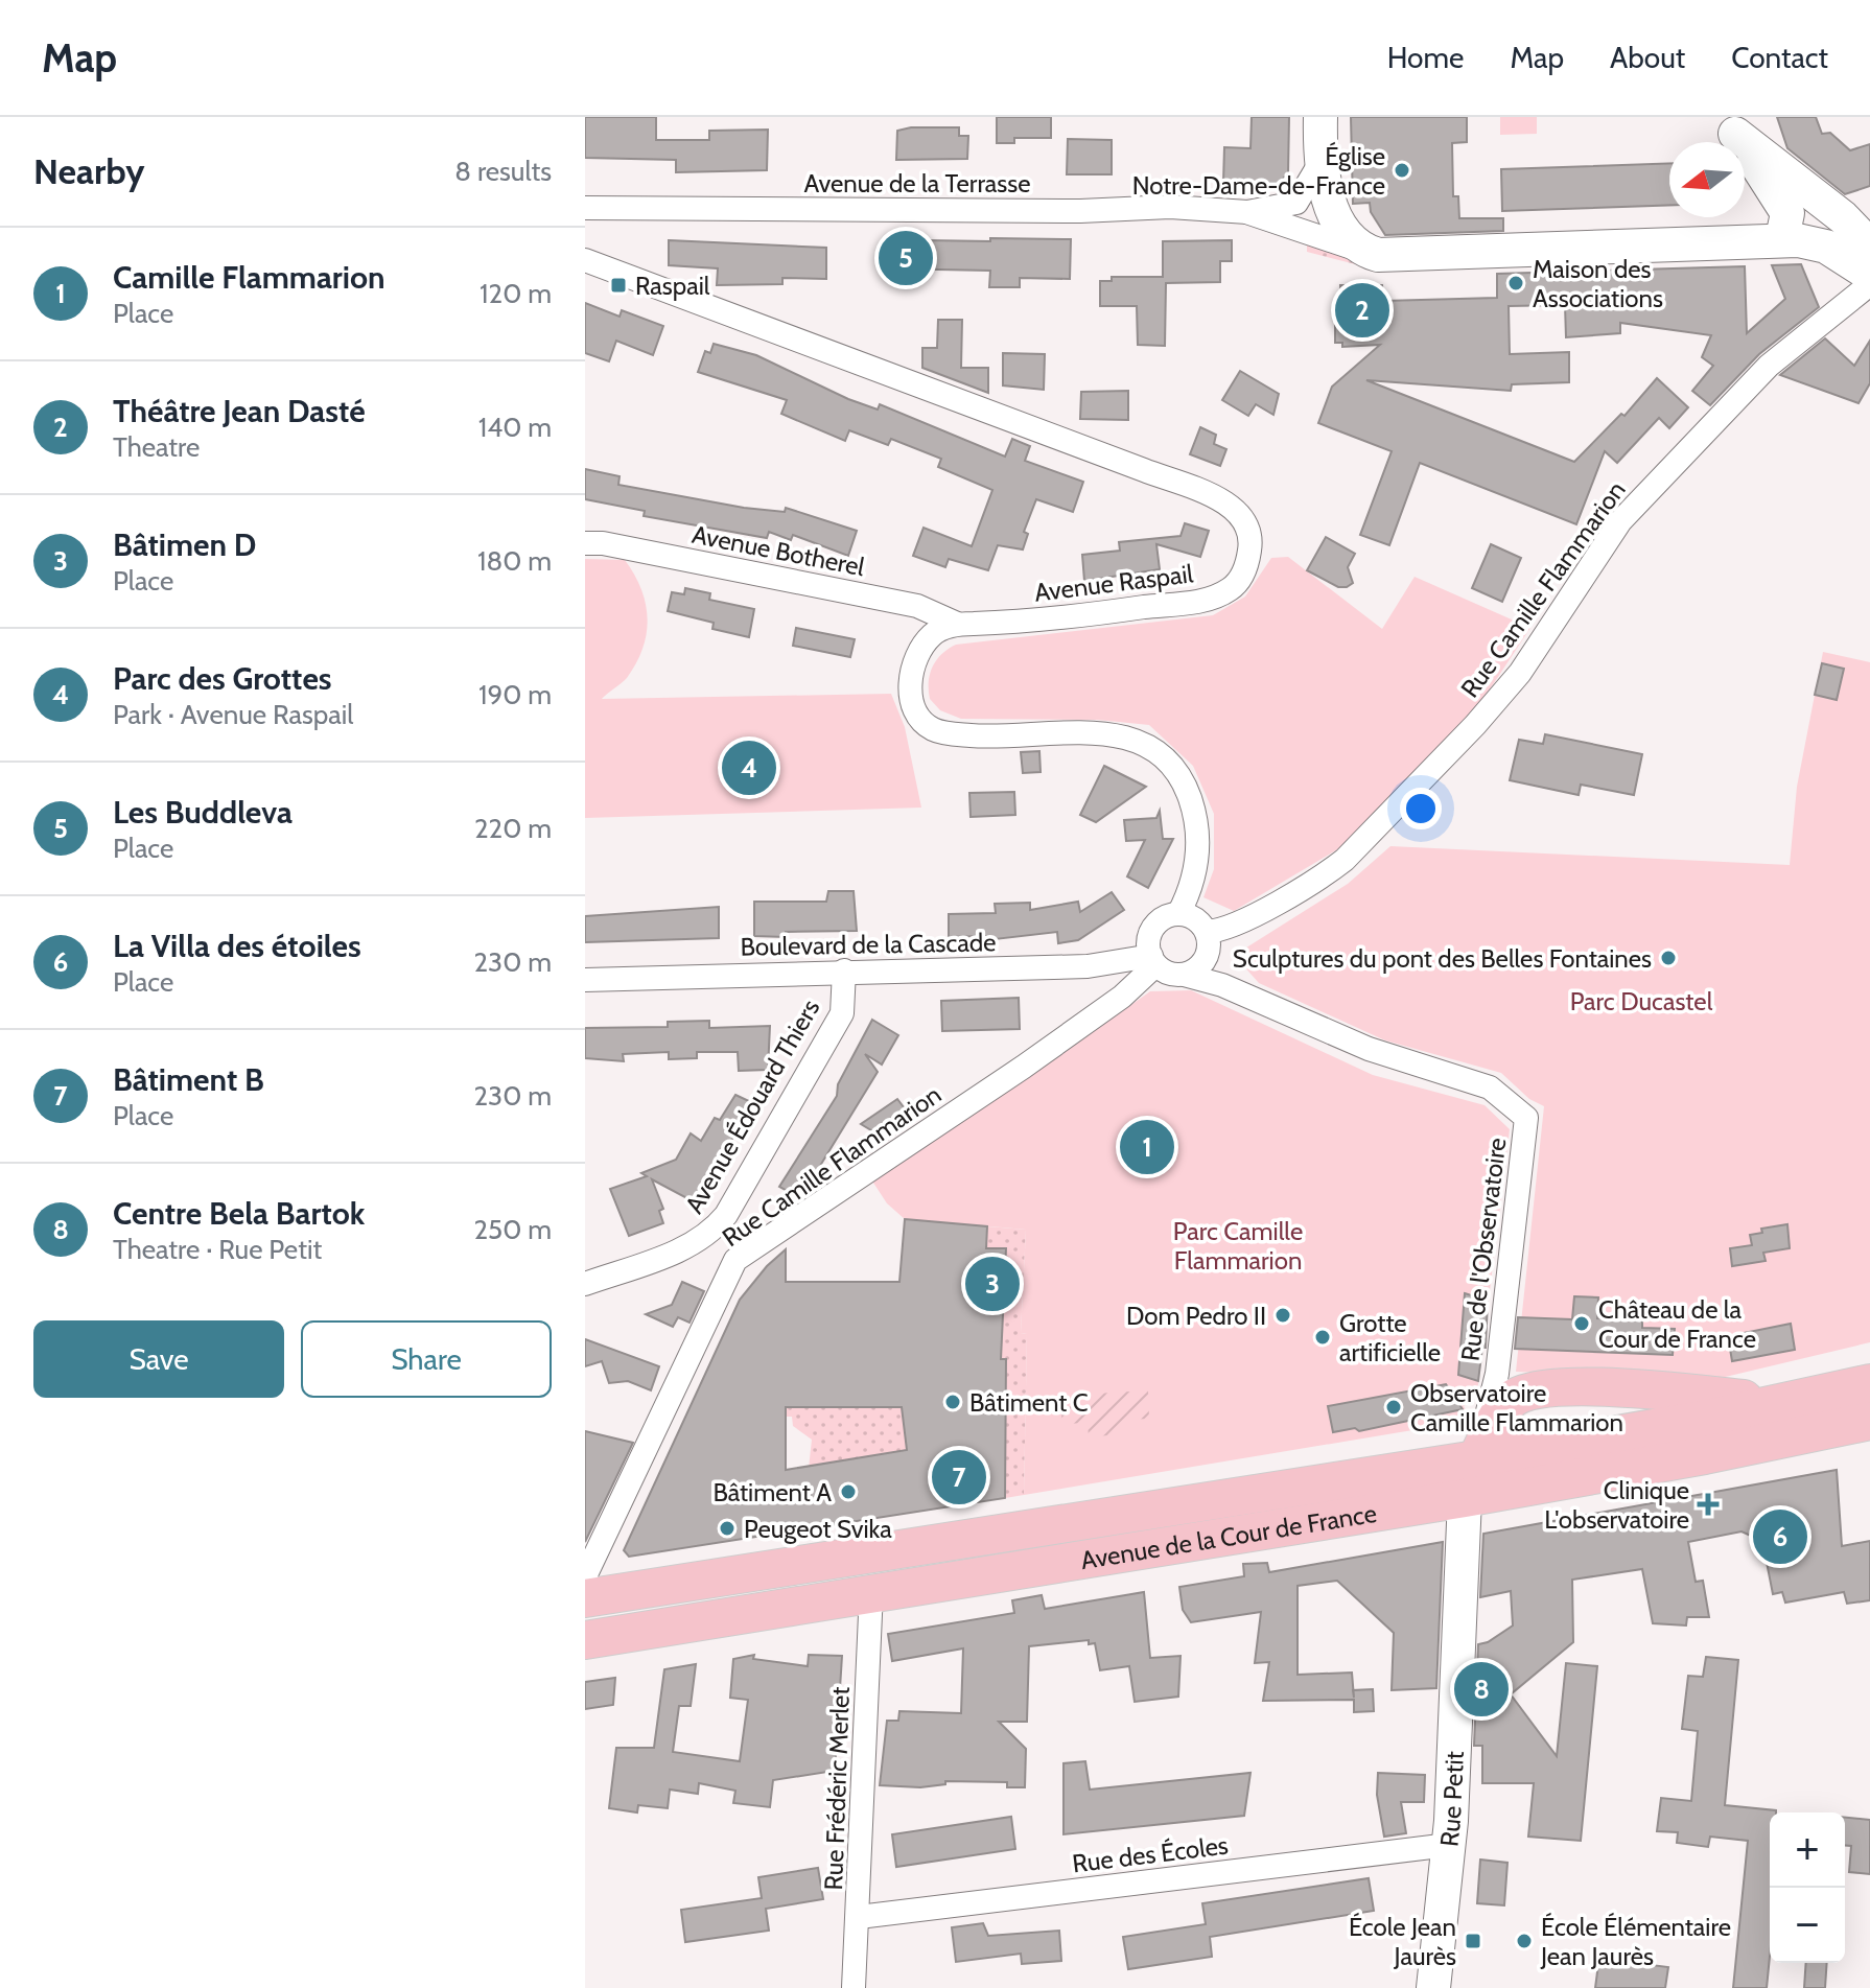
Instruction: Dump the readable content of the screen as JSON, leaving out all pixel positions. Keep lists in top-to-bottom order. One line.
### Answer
{"streets":{"main road":["Avenue de la Cour de France"],"street":["Avenue de la Terrasse","Avenue Botherel","Avenue Raspail","Rue Camille Flammarion","Boulevard de la Cascade","Avenue Édouard Thiers","Rue de l'Observatoire","Rue Frédéric Merlet","Rue Petit","Rue des Écoles"]},"crossings":[["Avenue Botherel","Avenue Raspail"],["Rue Camille Flammarion","Boulevard de la Cascade"],["Rue Camille Flammarion","Rue de l'Observatoire"],["Boulevard de la Cascade","Avenue Édouard Thiers"],["Boulevard de la Cascade","Rue de l'Observatoire"],["Rue de l'Observatoire","Avenue de la Cour de France"],["Rue de l'Observatoire","Rue Petit"],["Avenue de la Cour de France","Rue Frédéric Merlet"],["Avenue de la Cour de France","Rue Petit"],["Rue Frédéric Merlet","Rue des Écoles"],["Rue Petit","Rue des Écoles"]],"parks":["Parc Ducastel","Parc Camille Flammarion"],"places":{"other":["Église Notre-Dame-de-France","Maison des Associations","Sculptures du pont des Belles Fontaines","Dom Pedro II","Château de la Cour de France","Grotte artificielle","Bâtiment C","Observatoire Camille Flammarion","Bâtiment A","Peugeot Svika","École Élémentaire Jean Jaurès"],"transit":["Raspail","École Jean Jaurès"],"health":["Clinique L'observatoire"]},"north":"left","page":{"header":"Map","nav":["Home","Map","About","Contact"],"heading":["Nearby","8 results"],"list":[{"mark":"1","name":"Camille Flammarion","note":"Place","value":"120 m"},{"mark":"2","name":"Théâtre Jean Dasté","note":"Theatre","value":"140 m"},{"mark":"3","name":"Bâtimen D","note":"Place","value":"180 m"},{"mark":"4","name":"Parc des Grottes","note":"Park · Avenue Raspail","value":"190 m"},{"mark":"5","name":"Les Buddleva","note":"Place","value":"220 m"},{"mark":"6","name":"La Villa des étoiles","note":"Place","value":"230 m"},{"mark":"7","name":"Bâtiment B","note":"Place","value":"230 m"},{"mark":"8","name":"Centre Bela Bartok","note":"Theatre · Rue Petit","value":"250 m"}],"pins":["5","2","4","1","3","7","6","8"],"buttons":["Save","Share"],"map_buttons":["+","−"]}}
